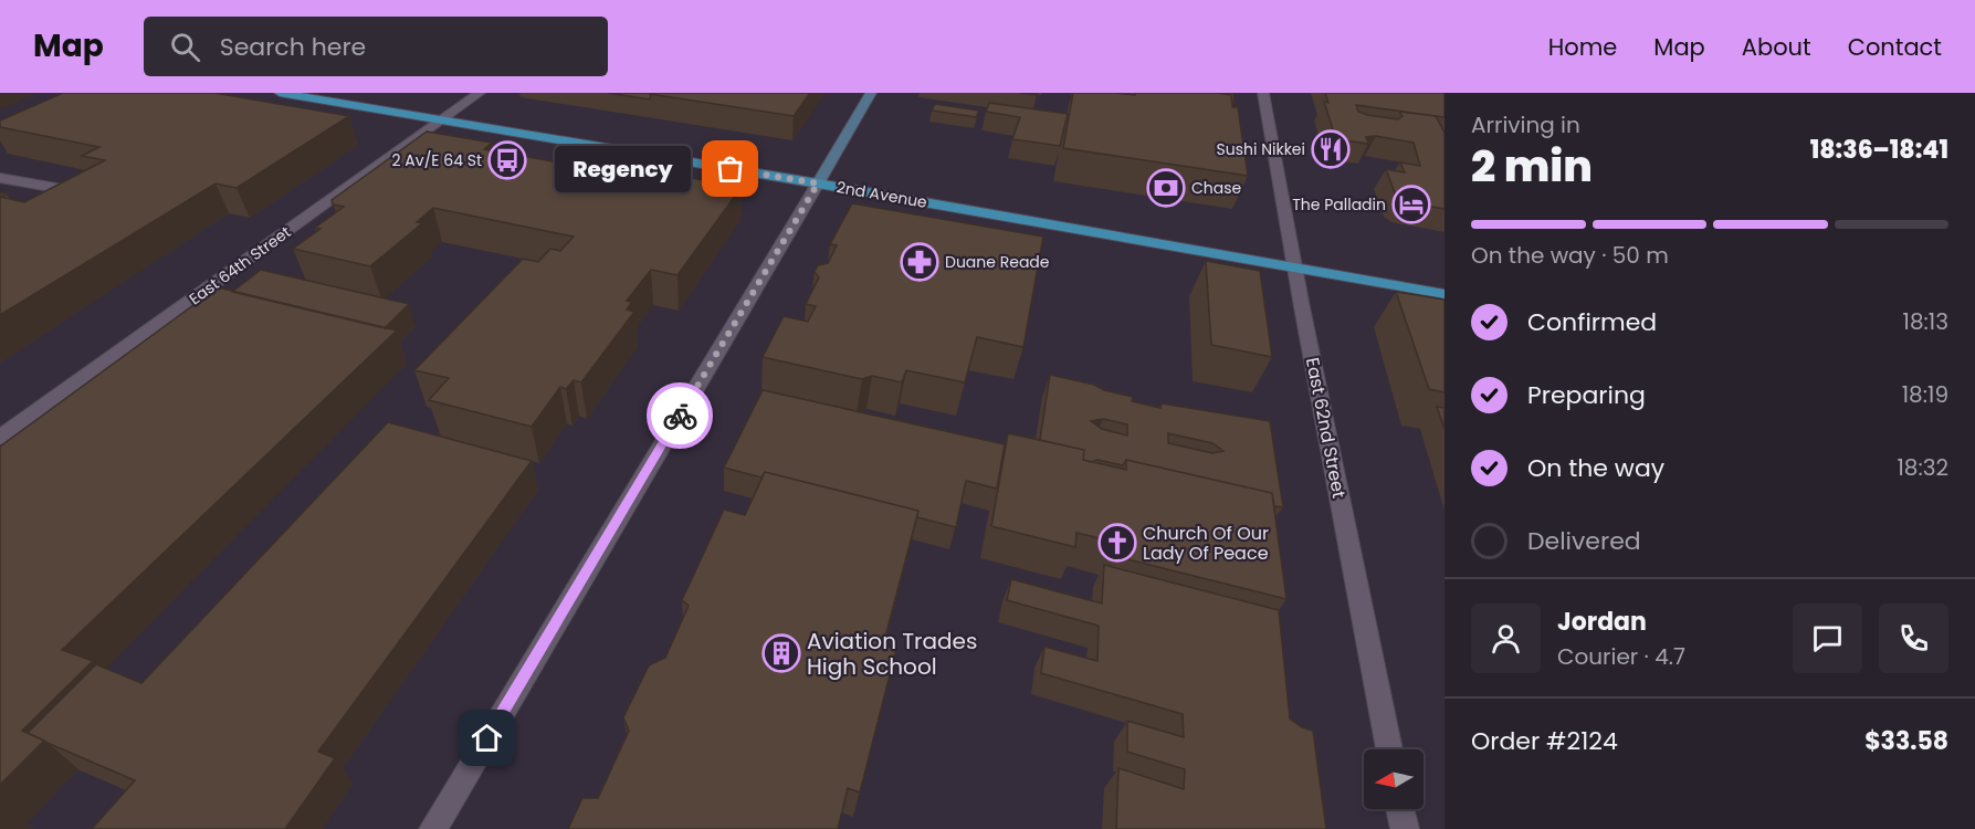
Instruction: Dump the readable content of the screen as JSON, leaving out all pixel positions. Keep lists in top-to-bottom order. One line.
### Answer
{"streets":{"main road":["2nd Avenue"],"street":["East 64th Street","East 62nd Street"]},"crossings":[["2nd Avenue","East 64th Street"],["2nd Avenue","East 62nd Street"]],"places":{"restaurant":["Sushi Nikkei"],"bus stop":["2 Av/E 64 St"],"other":["Regency"],"bank":["Chase"],"hotel":["The Palladin"],"pharmacy":["Duane Reade"],"church":["Church Of Our Lady Of Peace"],"building":["Aviation Trades High School"]},"north":"left","page":{"header":"Map","search":"Search here","nav":["Home","Map","About","Contact"],"heading":["2 min","Arriving in","18:36–18:41"],"panel":["Jordan","Courier · 4.7","Order #2124","$33.58"],"bubble":"Regency","bar":"On the way · 50 m","list":[["Confirmed","18:13"],["Preparing","18:19"],["On the way","18:32"],"Delivered"]}}
